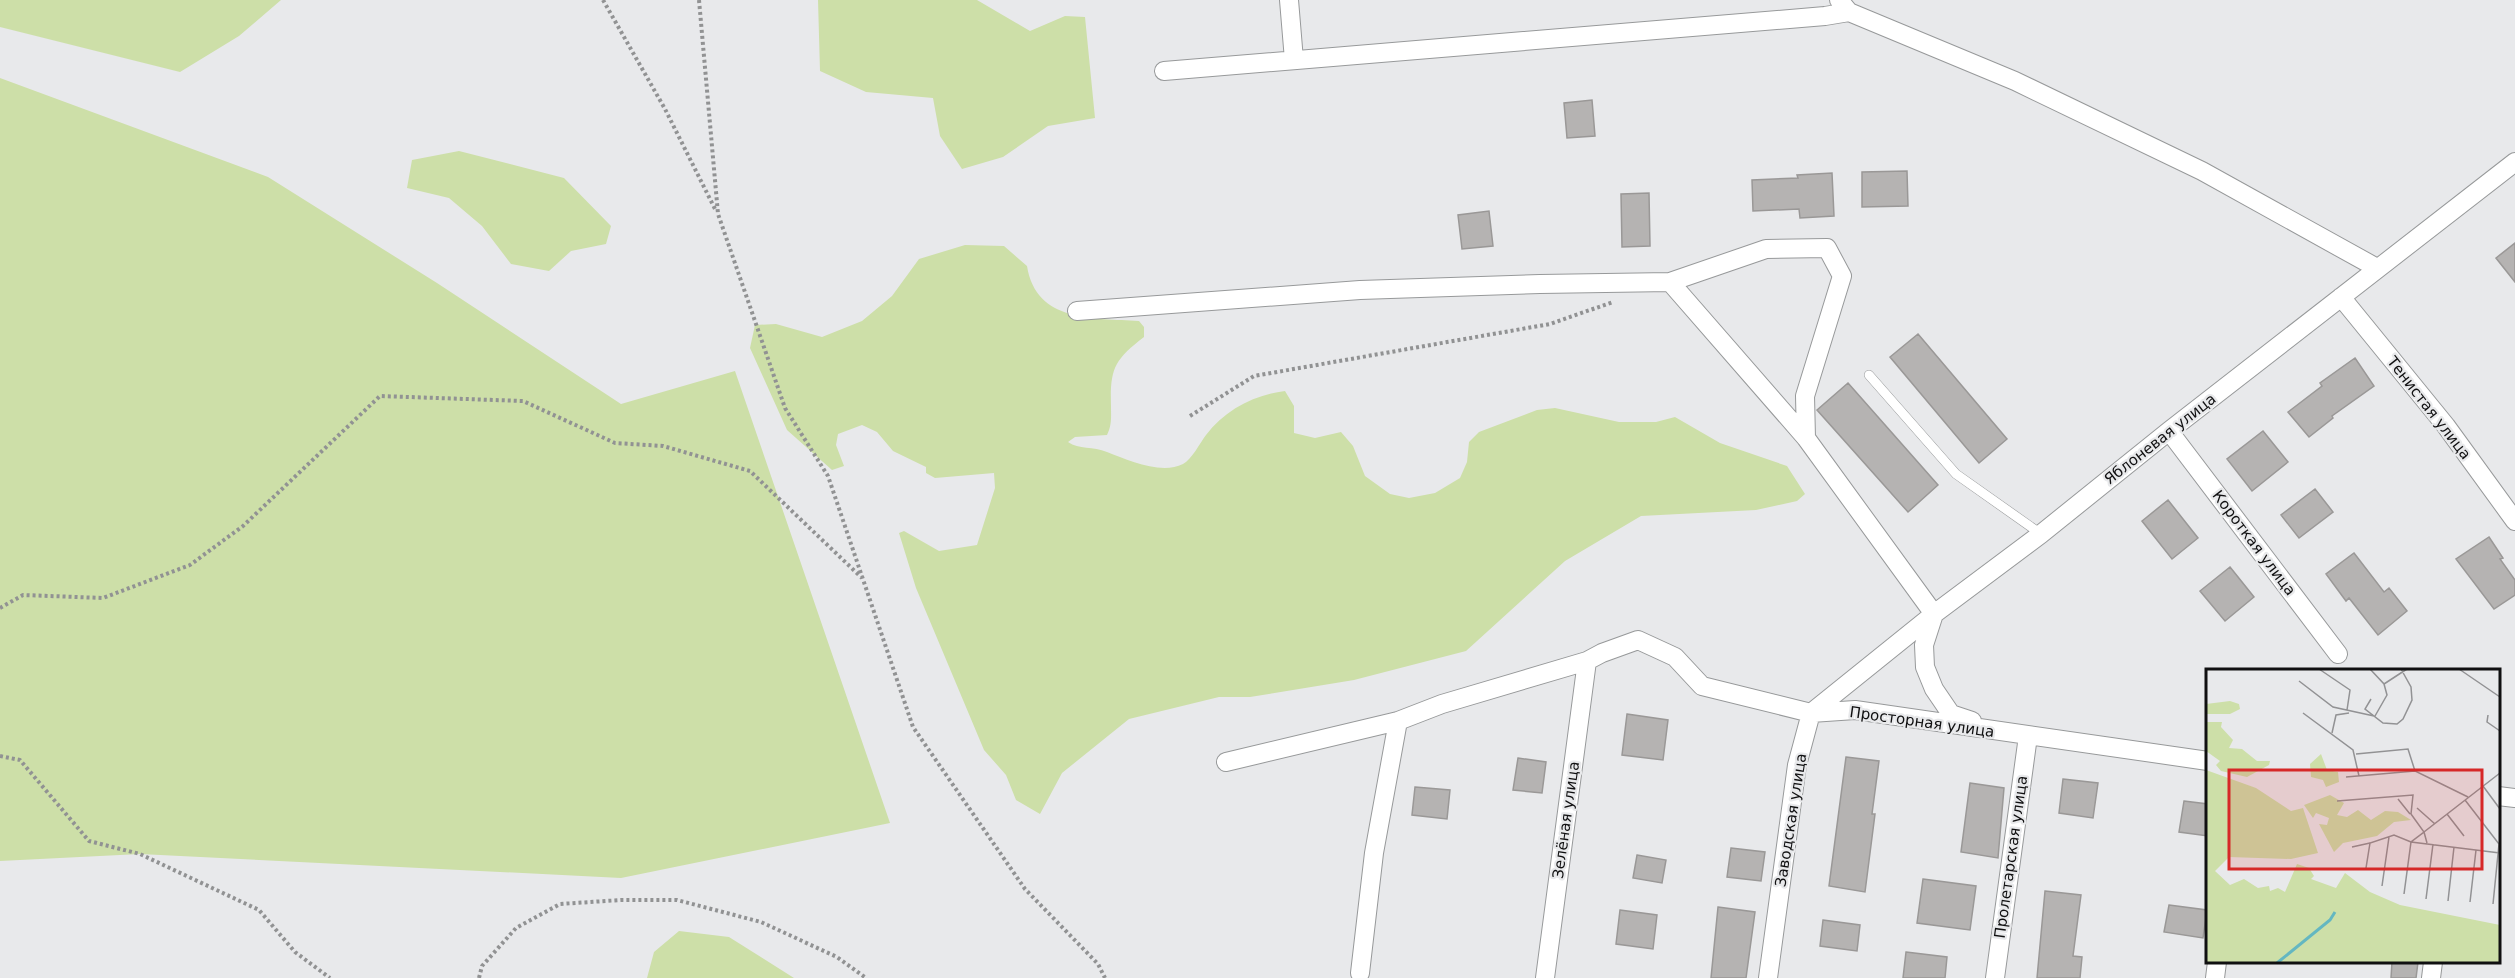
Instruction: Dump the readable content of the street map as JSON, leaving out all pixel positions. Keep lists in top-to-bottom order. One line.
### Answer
{"streets":{"street":["Тенистая улица","Яблоневая улица","Короткая улица","Просторная улица","Зелёная улица","Заводская улица","Пролетарская улица"]},"crossings":[["Тенистая улица","Яблоневая улица"],["Яблоневая улица","Короткая улица"],["Просторная улица","Зелёная улица"],["Просторная улица","Заводская улица"],["Просторная улица","Пролетарская улица"]]}
